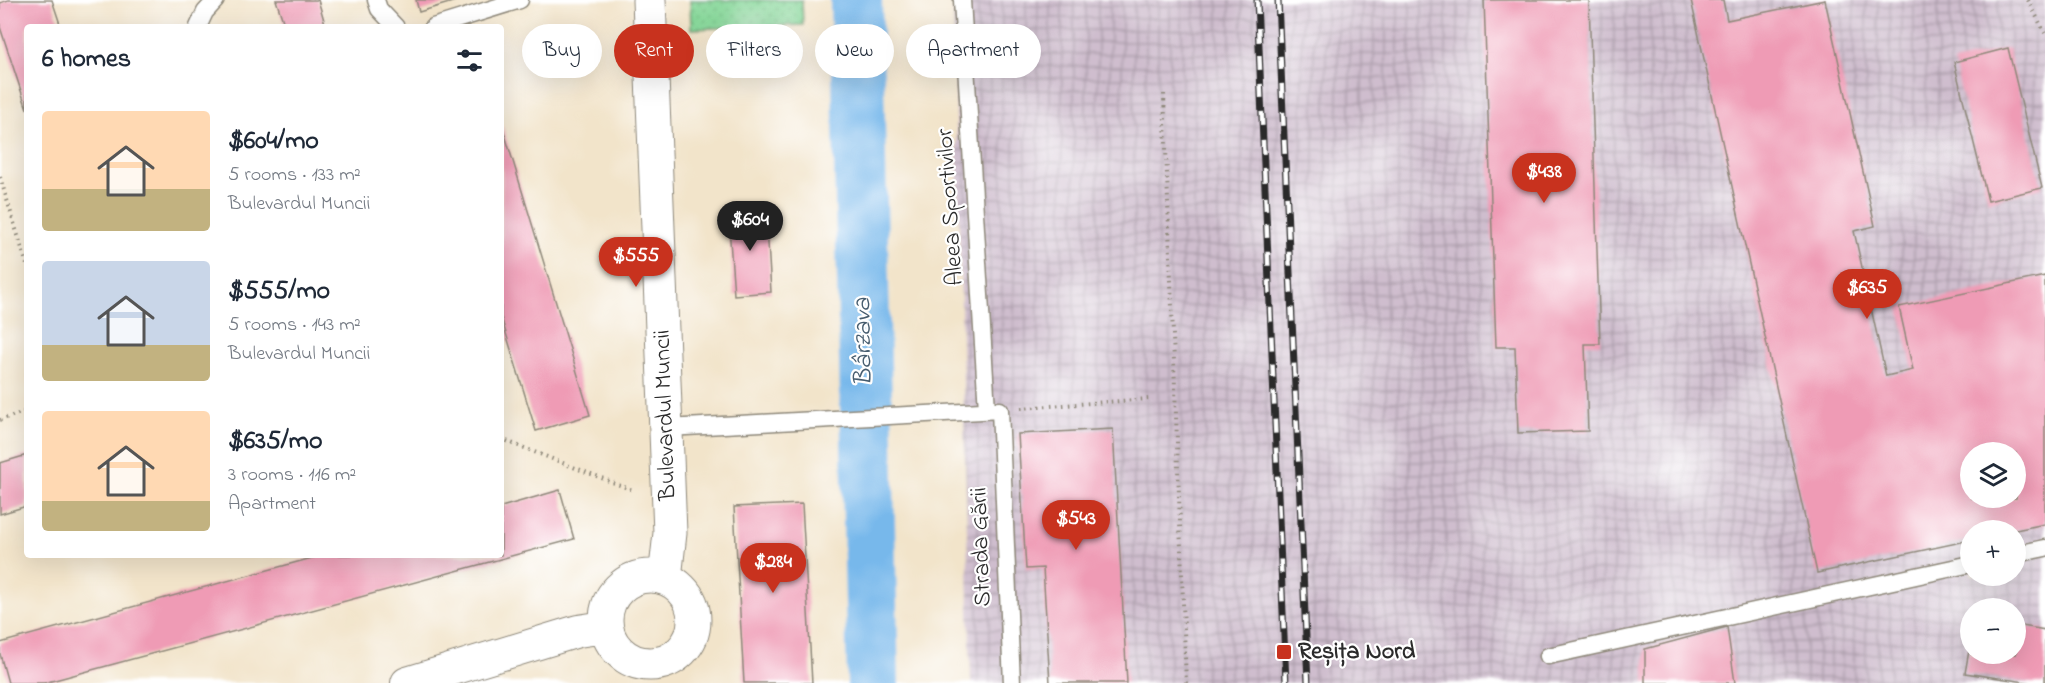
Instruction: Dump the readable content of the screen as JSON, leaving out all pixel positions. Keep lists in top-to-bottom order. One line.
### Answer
{"streets":{"street":["Bulevardul Muncii"],"lane":["Aleea Sportivilor","Strada Gării"]},"crossings":[["Aleea Sportivilor","Strada Gării"]],"water":["Bârzava"],"places":{"transit":["Reșița Nord"]},"page":{"chip":["Buy","Rent","Filters","New","Apartment"],"heading":"6 homes","list":[{"name":"$604/mo","note":"5 rooms · 133 m² · Bulevardul Muncii"},{"name":"$555/mo","note":"5 rooms · 143 m² · Bulevardul Muncii"},{"name":"$635/mo","note":"3 rooms · 116 m² · Apartment"}],"price":["$438","$604","$555","$635","$543","$284"],"map_buttons":["+","−"]}}
